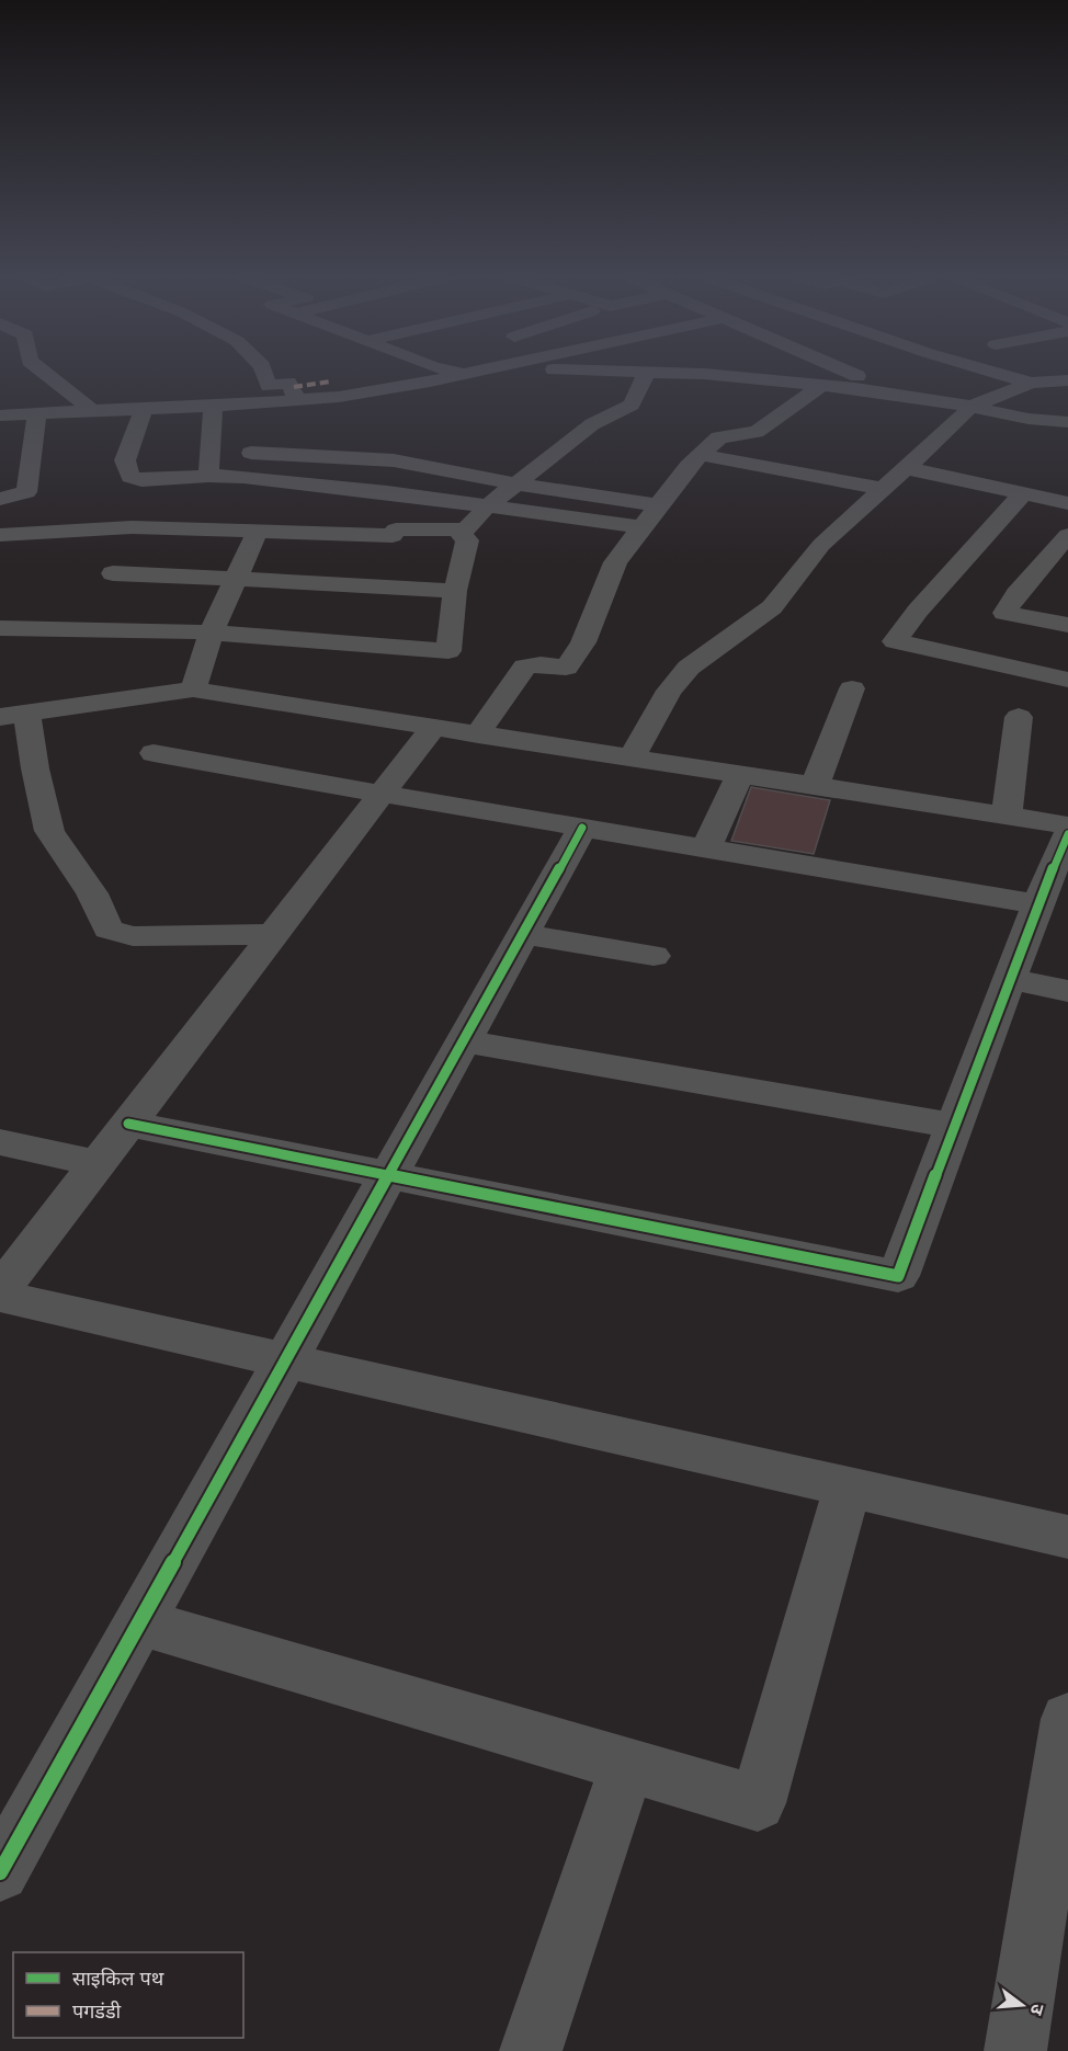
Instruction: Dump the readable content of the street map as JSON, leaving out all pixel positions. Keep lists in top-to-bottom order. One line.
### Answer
{"legend":["साइकिल पथ","पगडंडी"],"north":"right"}
